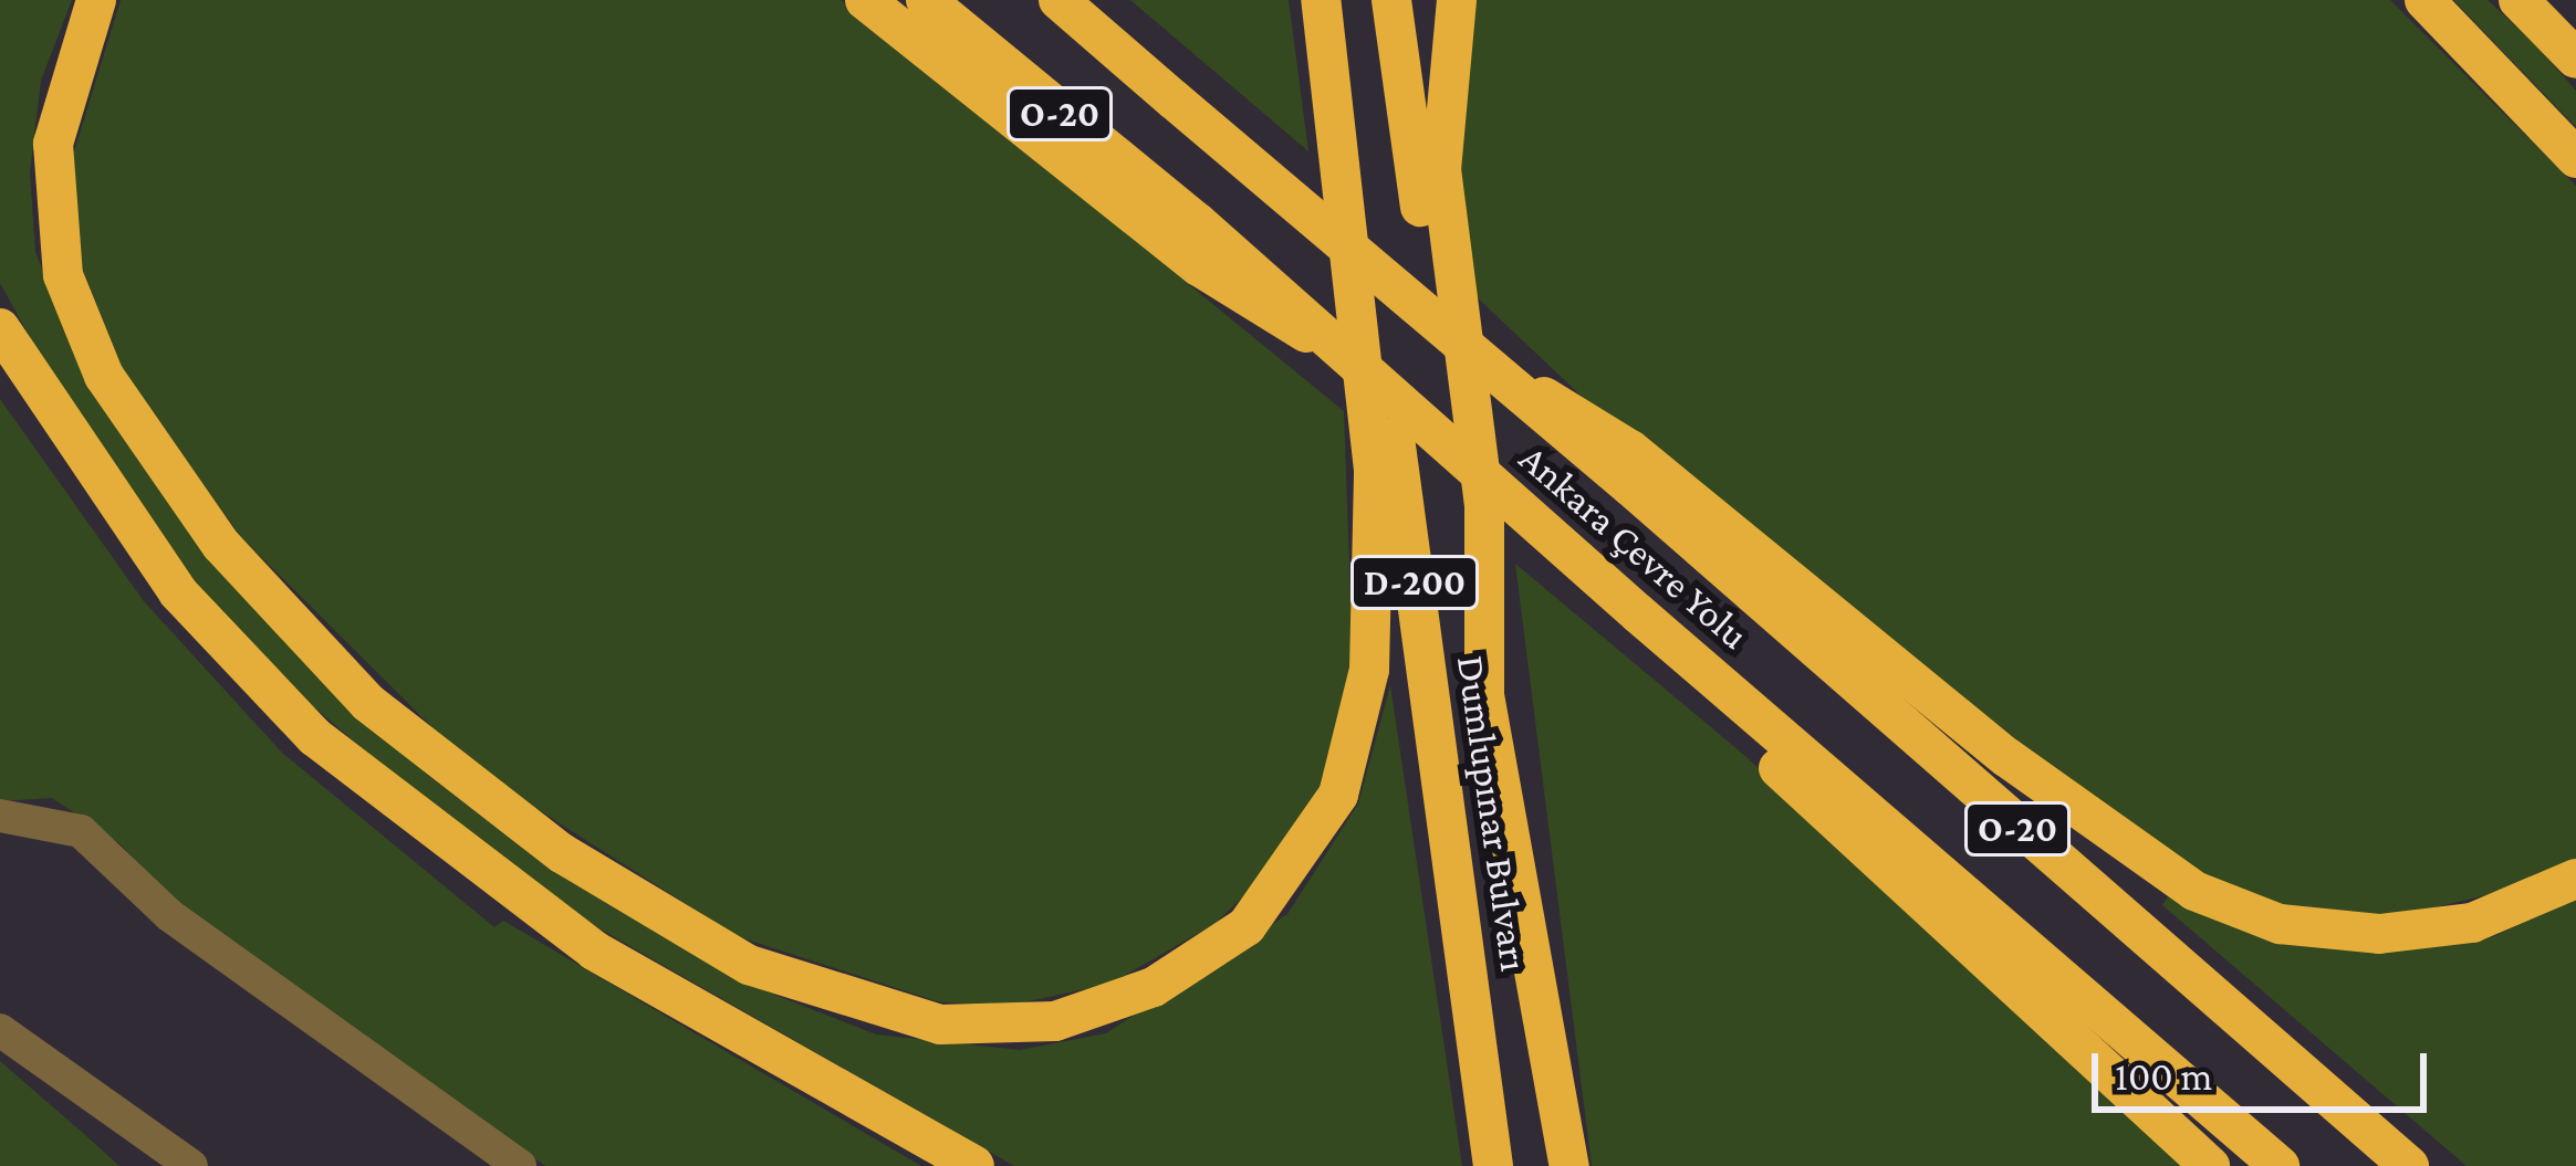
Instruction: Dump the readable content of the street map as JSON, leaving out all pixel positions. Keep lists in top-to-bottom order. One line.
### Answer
{"streets":{"highway":["O-20","Ankara Çevre Yolu","D-200","Dumlupınar Bulvarı"]},"scale_bar":"100 m"}
